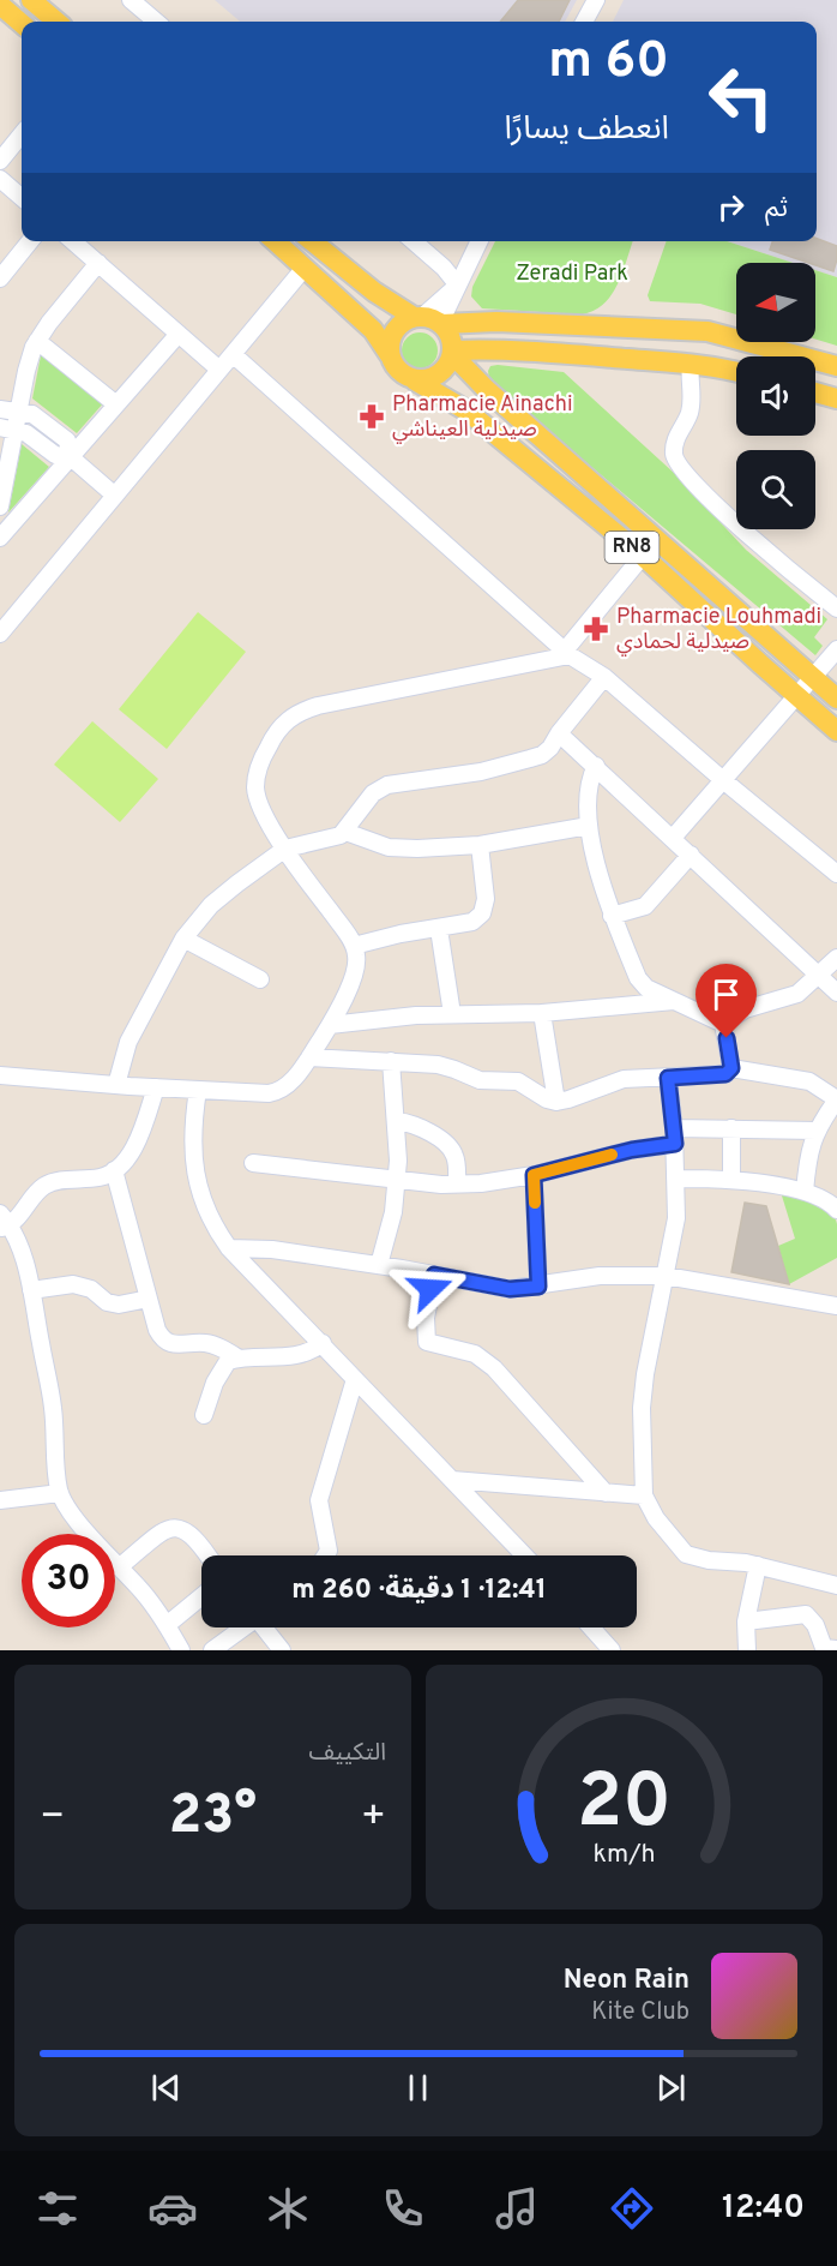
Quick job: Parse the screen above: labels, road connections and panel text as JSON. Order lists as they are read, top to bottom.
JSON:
{
  "streets": {
    "main road": ["RN8"]
  },
  "parks": ["Zeradi Park"],
  "places": {
    "pharmacy": ["Pharmacie Ainachi صيدلية العيناشي", "Pharmacie Louhmadi صيدلية لحمادي"]
  },
  "north": "left",
  "page": {
    "turn": ["60 m", "انعطف يسارًا"],
    "then": "ثم",
    "limit": "30",
    "trip": "12:41 · 1 دقيقة · 260 m",
    "tile": "التكييف",
    "heat": ["−", "23°", "+"],
    "song": ["Neon Rain", "Kite Club"],
    "tabs": "12:40",
    "gauge": ["20", "km/h"]
  }
}
